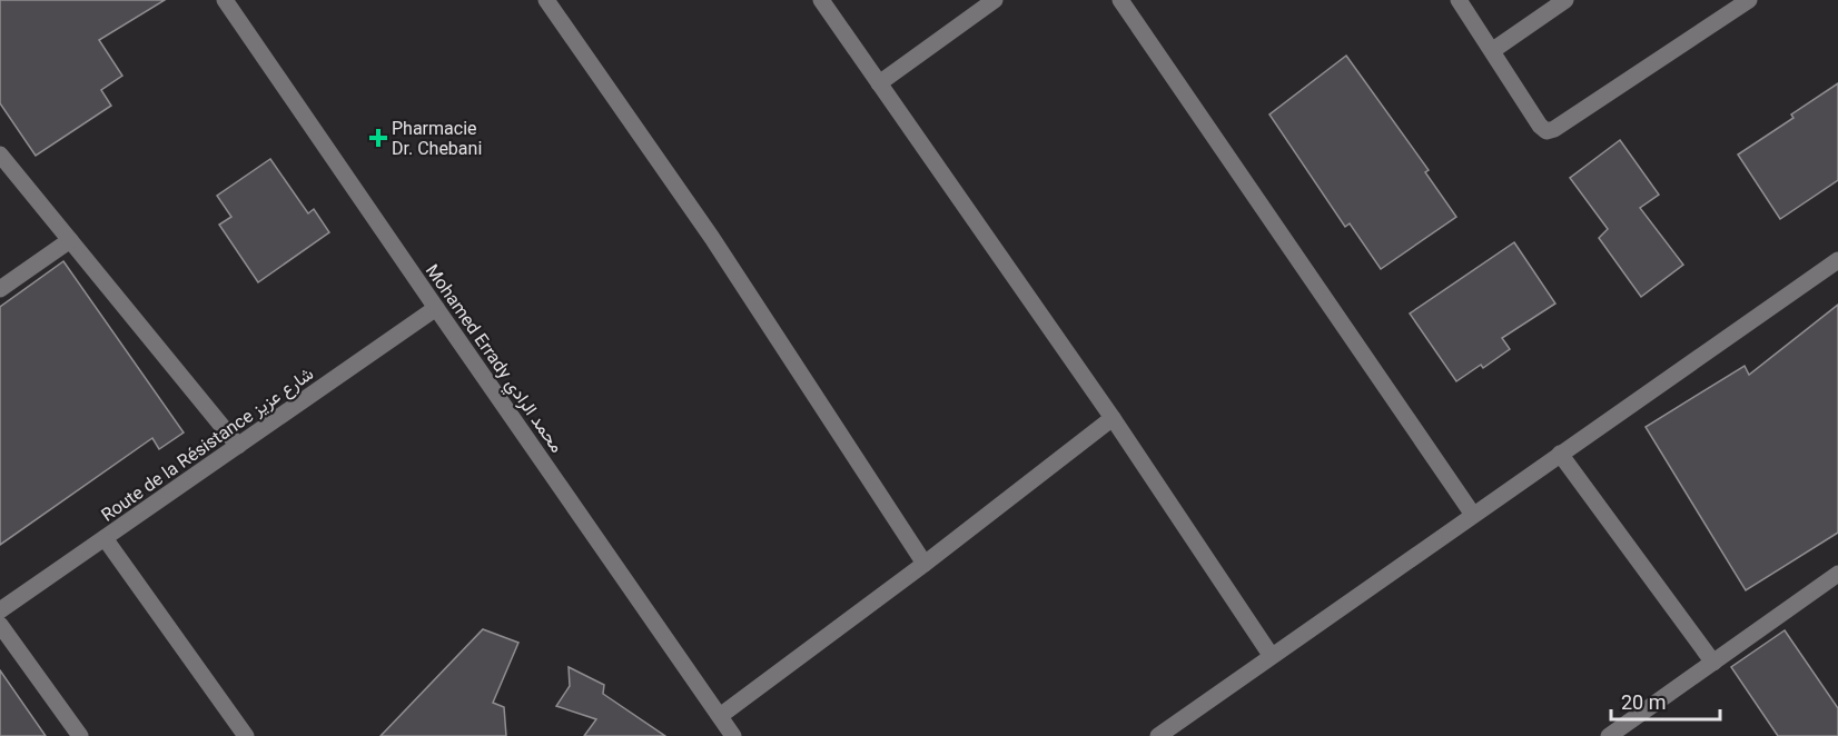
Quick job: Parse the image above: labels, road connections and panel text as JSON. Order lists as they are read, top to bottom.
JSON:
{
  "streets": {
    "street": ["Mohamed Errady محمد الرادي", "Route de la Résistance شارع عزيز"]
  },
  "crossings": [
    ["Mohamed Errady محمد الرادي", "Route de la Résistance شارع عزيز"]
  ],
  "places": {
    "health": ["Pharmacie Dr. Chebani"]
  },
  "scale_bar": "20 m"
}
